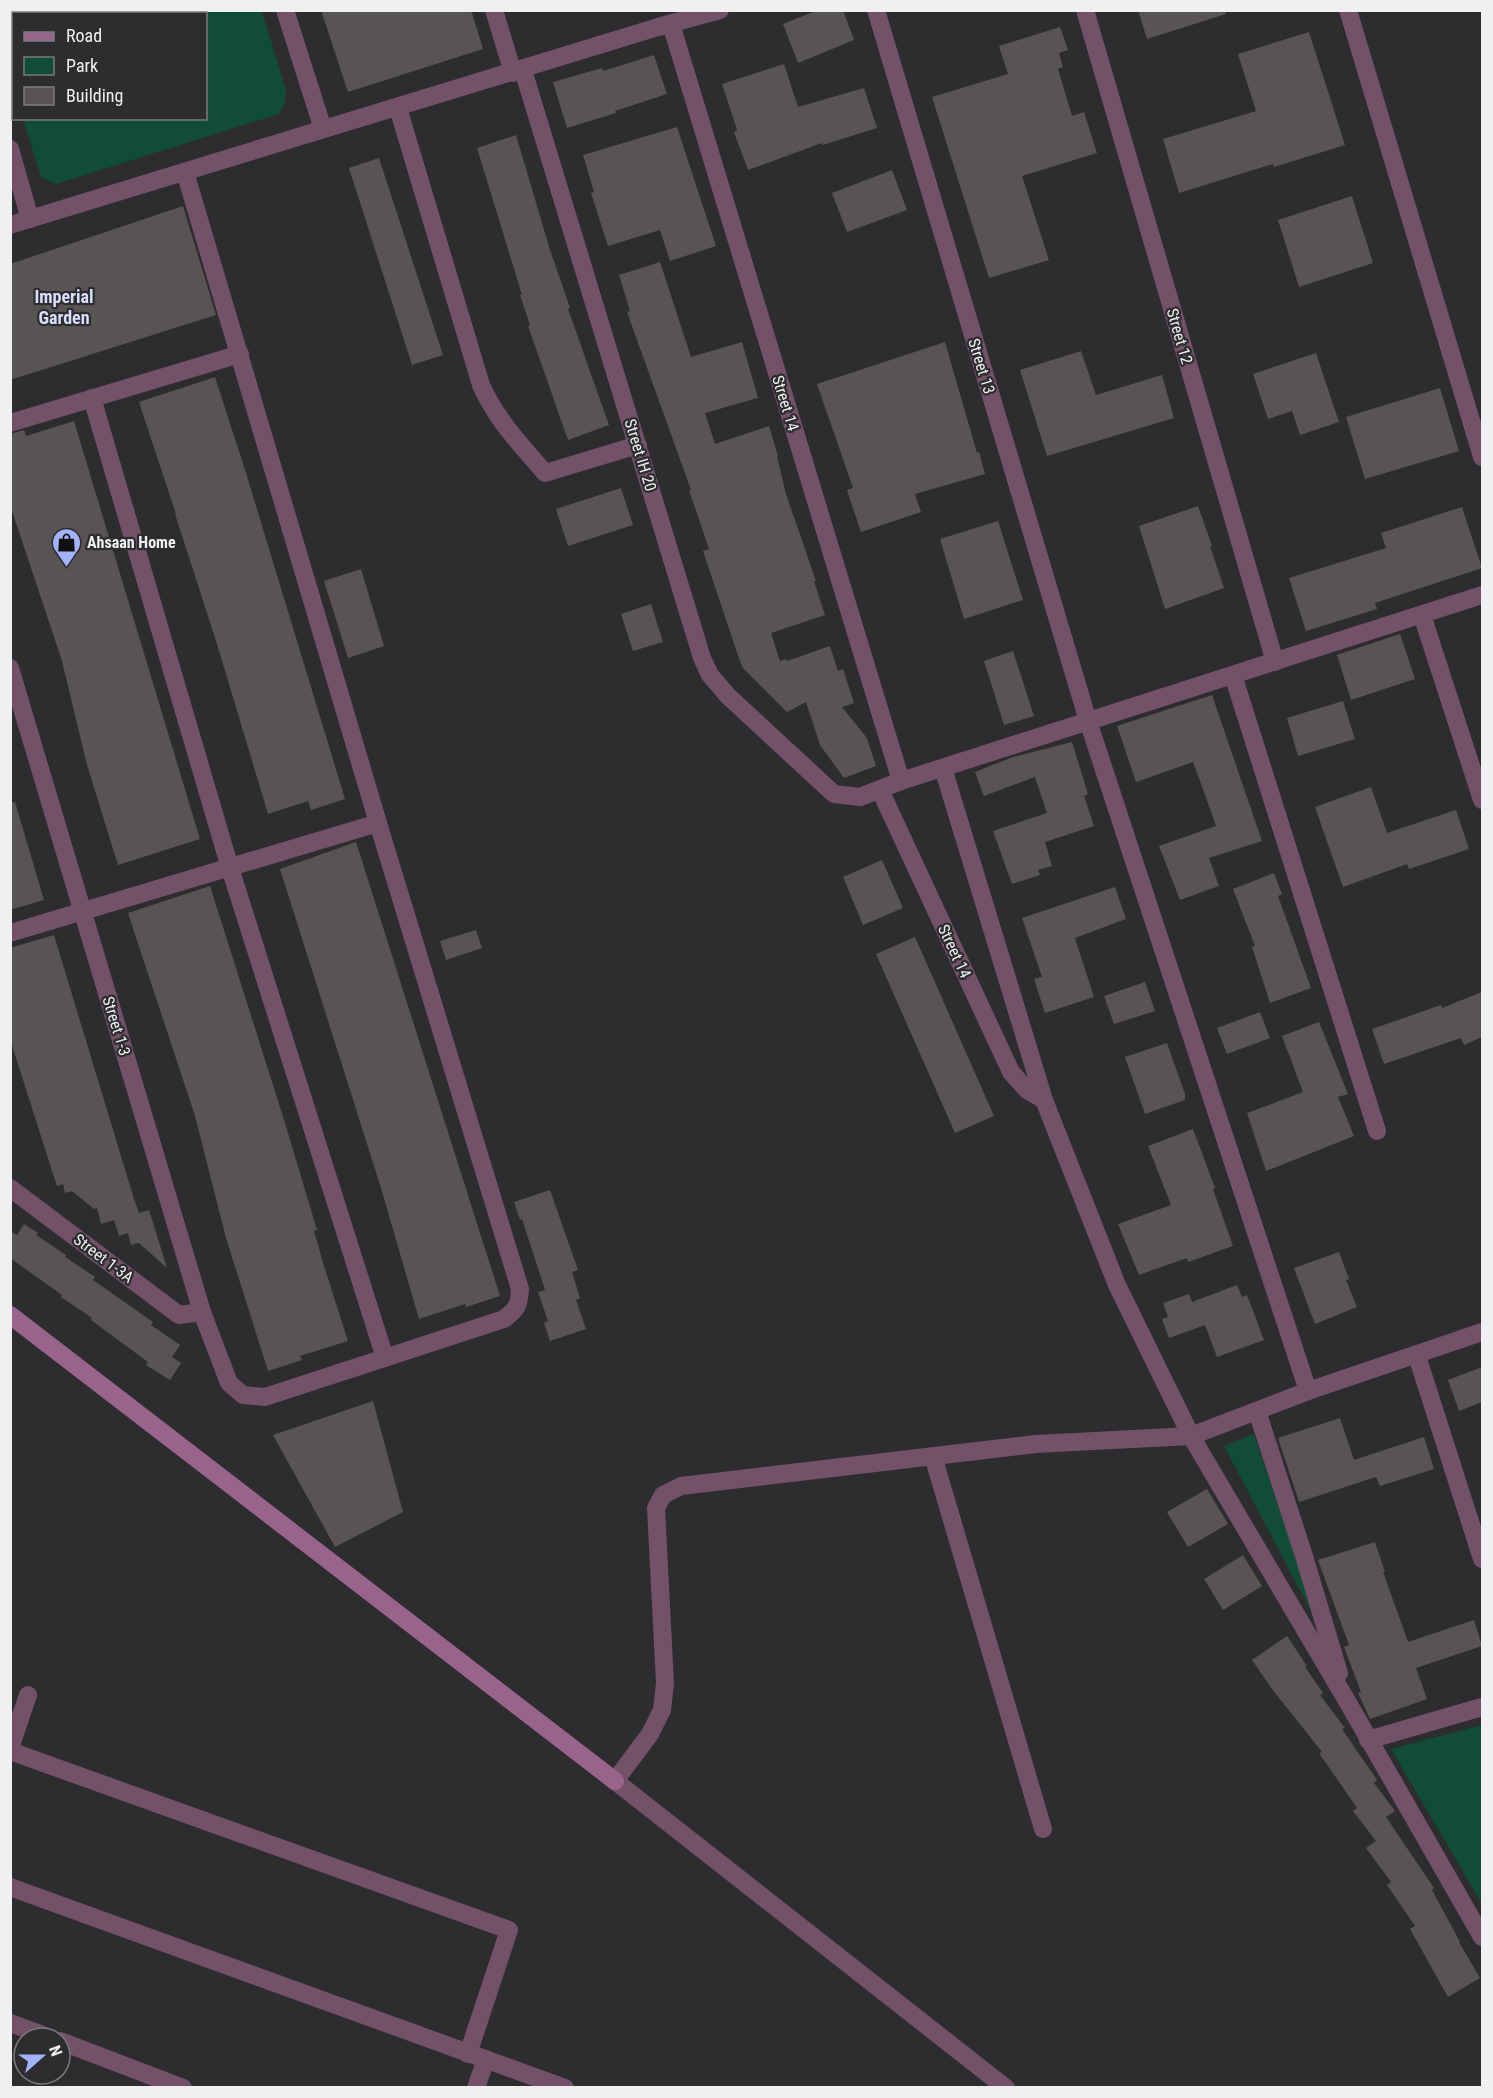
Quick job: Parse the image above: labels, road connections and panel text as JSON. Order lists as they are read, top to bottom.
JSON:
{
  "streets": {
    "street": [
      "Street 12",
      "Street 13",
      "Street 14",
      "Street IH 20",
      "Street 1-3",
      "Street 1-3A"
    ]
  },
  "crossings": [
    ["Street 14", "Street IH 20"],
    ["Street 1-3", "Street 1-3A"]
  ],
  "districts": ["Imperial Garden"],
  "places": {
    "shop": ["Ahsaan Home"]
  },
  "legend": ["Road", "Park", "Building"],
  "north": "right"
}
